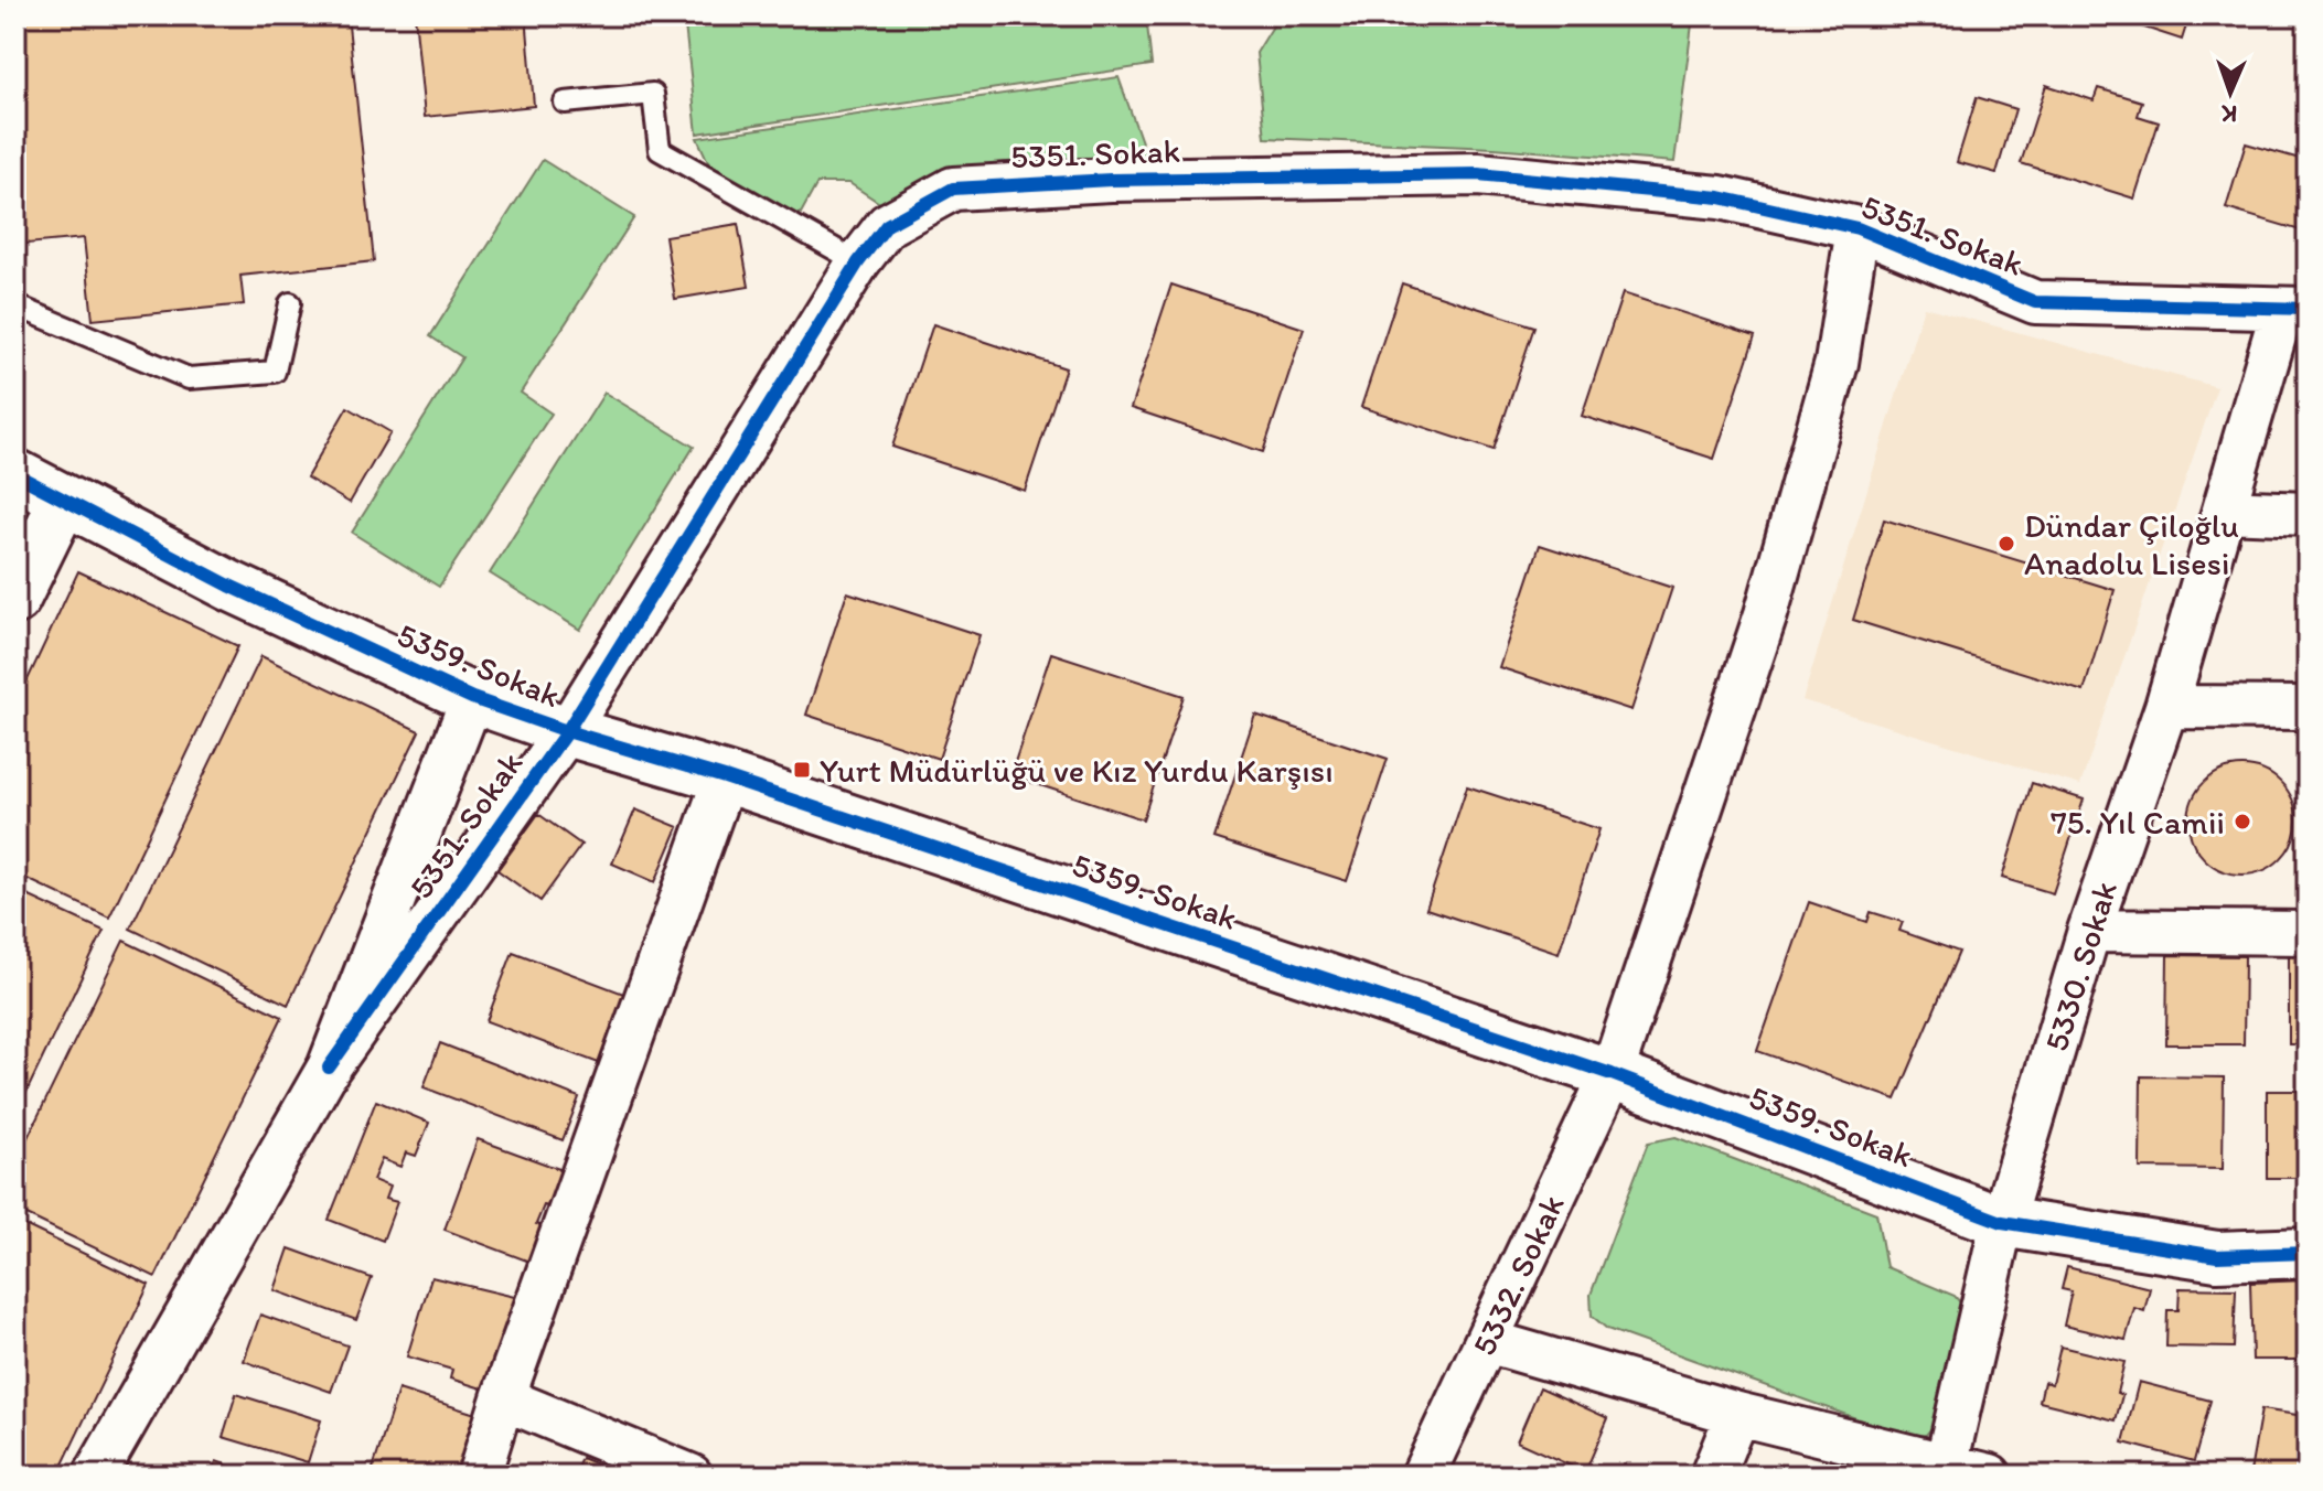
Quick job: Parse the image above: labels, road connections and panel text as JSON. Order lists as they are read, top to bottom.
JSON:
{
  "streets": {
    "street": [
      "5351. Sokak",
      "5359. Sokak",
      "5330. Sokak",
      "5332. Sokak"
    ]
  },
  "crossings": [
    ["5351. Sokak", "5359. Sokak"],
    ["5351. Sokak", "5330. Sokak"],
    ["5351. Sokak", "5332. Sokak"],
    ["5359. Sokak", "5330. Sokak"],
    ["5359. Sokak", "5332. Sokak"]
  ],
  "places": {
    "other": ["Dündar Çiloğlu Anadolu Lisesi", "75. Yıl Camii"],
    "transit": ["Yurt Müdürlüğü ve Kız Yurdu Karşısı"]
  },
  "north": "bottom"
}
